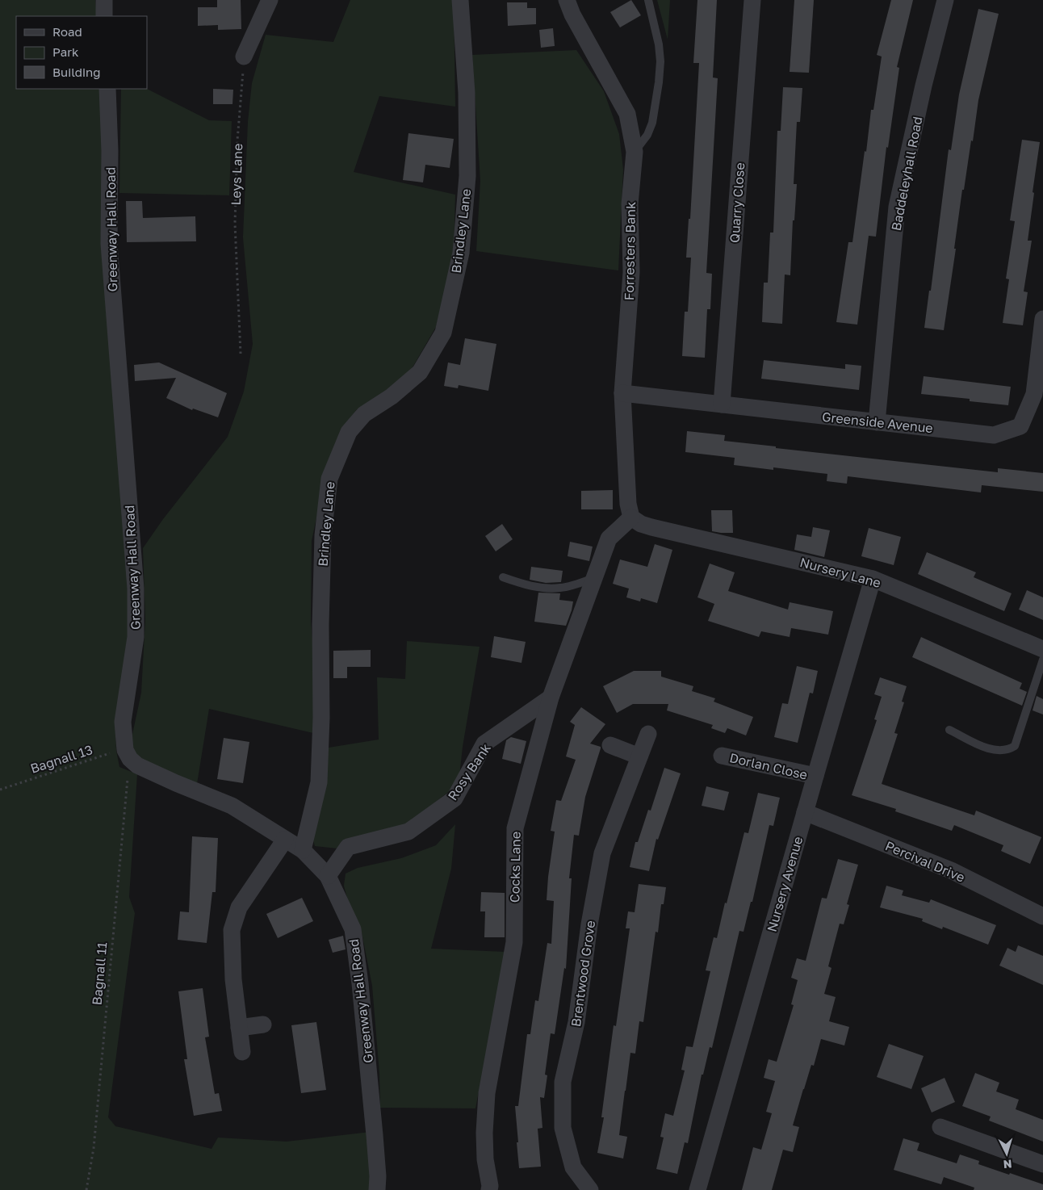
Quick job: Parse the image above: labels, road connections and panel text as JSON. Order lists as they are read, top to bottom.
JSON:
{
  "streets": {
    "street": [
      "Baddeleyhall Road",
      "Quarry Close",
      "Greenway Hall Road",
      "Brindley Lane",
      "Forresters Bank",
      "Greenside Avenue",
      "Nursery Lane",
      "Dorlan Close",
      "Rosy Bank",
      "Percival Drive",
      "Cocks Lane",
      "Nursery Avenue",
      "Brentwood Grove"
    ],
    "path": ["Leys Lane", "Bagnall 13", "Bagnall 11"]
  },
  "crossings": [
    ["Baddeleyhall Road", "Greenside Avenue"],
    ["Quarry Close", "Greenside Avenue"],
    ["Greenway Hall Road", "Brindley Lane"],
    ["Greenway Hall Road", "Bagnall 13"],
    ["Greenway Hall Road", "Rosy Bank"],
    ["Greenway Hall Road", "Bagnall 11"],
    ["Forresters Bank", "Greenside Avenue"],
    ["Forresters Bank", "Nursery Lane"],
    ["Forresters Bank", "Cocks Lane"],
    ["Nursery Lane", "Cocks Lane"],
    ["Nursery Lane", "Nursery Avenue"],
    ["Bagnall 13", "Bagnall 11"],
    ["Dorlan Close", "Nursery Avenue"],
    ["Rosy Bank", "Cocks Lane"],
    ["Percival Drive", "Nursery Avenue"]
  ],
  "legend": ["Road", "Park", "Building"],
  "north": "bottom"
}
